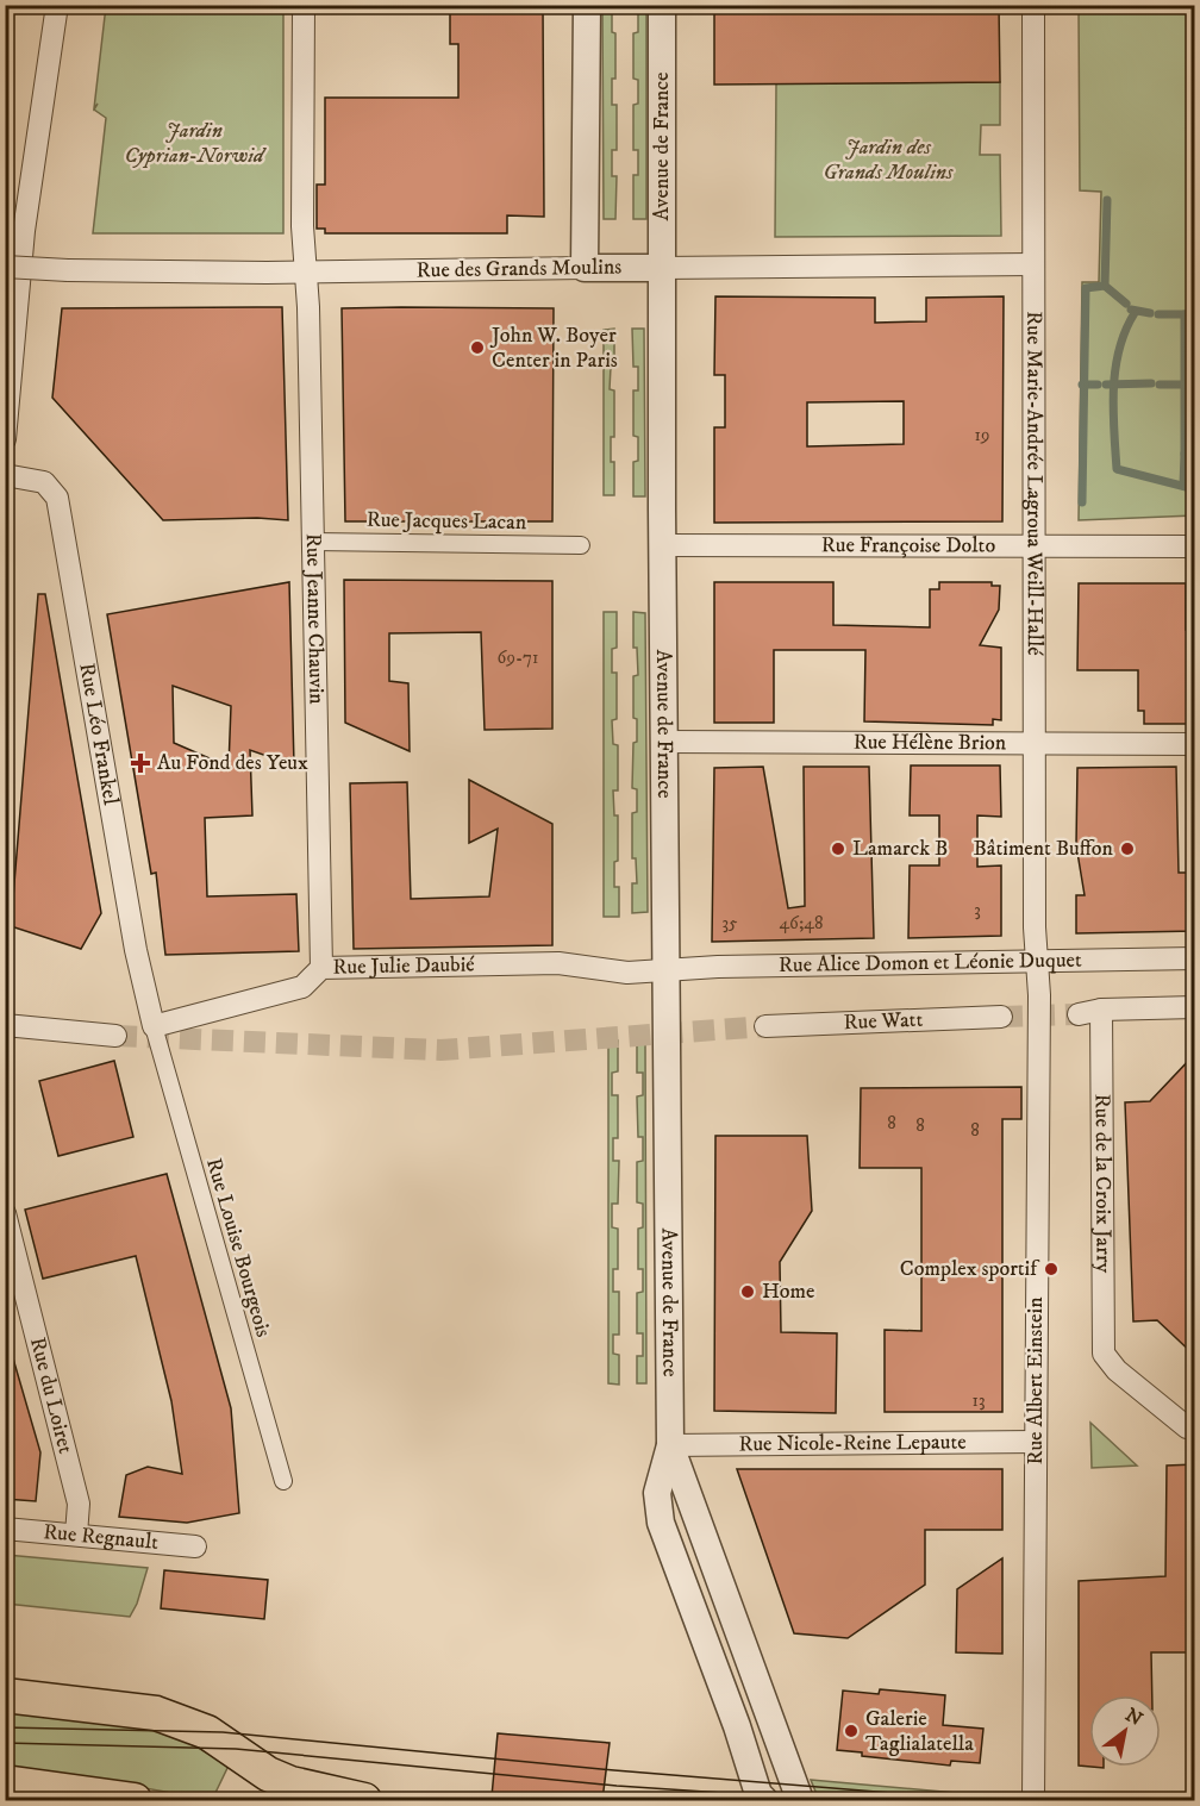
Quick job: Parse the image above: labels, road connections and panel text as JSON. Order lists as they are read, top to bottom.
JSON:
{
  "streets": {
    "street": [
      "Avenue de France",
      "Rue des Grands Moulins",
      "Rue Marie-Andrée Lagroua Weill-Hallé",
      "Rue Jacques Lacan",
      "Rue Françoise Dolto",
      "Rue Jeanne Chauvin",
      "Rue Léo Frankel",
      "Rue Hélène Brion",
      "Rue Alice Domon et Léonie Duquet",
      "Rue Julie Daubié",
      "Rue Watt",
      "Rue de la Croix Jarry",
      "Rue Louise Bourgeois",
      "Rue Albert Einstein",
      "Rue du Loiret",
      "Rue Nicole-Reine Lepaute",
      "Rue Regnault"
    ]
  },
  "crossings": [
    ["Avenue de France", "Rue des Grands Moulins"],
    ["Avenue de France", "Rue Françoise Dolto"],
    ["Avenue de France", "Rue Hélène Brion"],
    ["Avenue de France", "Rue Alice Domon et Léonie Duquet"],
    ["Avenue de France", "Rue Julie Daubié"],
    ["Avenue de France", "Rue Nicole-Reine Lepaute"],
    ["Rue des Grands Moulins", "Rue Marie-Andrée Lagroua Weill-Hallé"],
    ["Rue des Grands Moulins", "Rue Jeanne Chauvin"],
    ["Rue Marie-Andrée Lagroua Weill-Hallé", "Rue Françoise Dolto"],
    ["Rue Marie-Andrée Lagroua Weill-Hallé", "Rue Hélène Brion"],
    ["Rue Marie-Andrée Lagroua Weill-Hallé", "Rue Alice Domon et Léonie Duquet"],
    ["Rue Marie-Andrée Lagroua Weill-Hallé", "Rue Albert Einstein"],
    ["Rue Jacques Lacan", "Rue Jeanne Chauvin"],
    ["Rue Jeanne Chauvin", "Rue Julie Daubié"],
    ["Rue Léo Frankel", "Rue Julie Daubié"],
    ["Rue Léo Frankel", "Rue Louise Bourgeois"],
    ["Rue Alice Domon et Léonie Duquet", "Rue Julie Daubié"],
    ["Rue Alice Domon et Léonie Duquet", "Rue Albert Einstein"],
    ["Rue Julie Daubié", "Rue Louise Bourgeois"],
    ["Rue Albert Einstein", "Rue Nicole-Reine Lepaute"],
    ["Rue du Loiret", "Rue Regnault"]
  ],
  "parks": ["Jardin Cyprian-Norwid", "Jardin des Grands Moulins"],
  "places": {
    "other": [
      "John W. Boyer Center in Paris",
      "Lamarck B",
      "Bâtiment Buffon",
      "Complex sportif",
      "Home",
      "Galerie Taglialatella"
    ],
    "health": ["Au Fond des Yeux"]
  },
  "house_numbers": [
    "19",
    "69-71",
    "3",
    "35",
    "46;48",
    "8",
    "8",
    "8",
    "13"
  ],
  "north": "top right"
}
